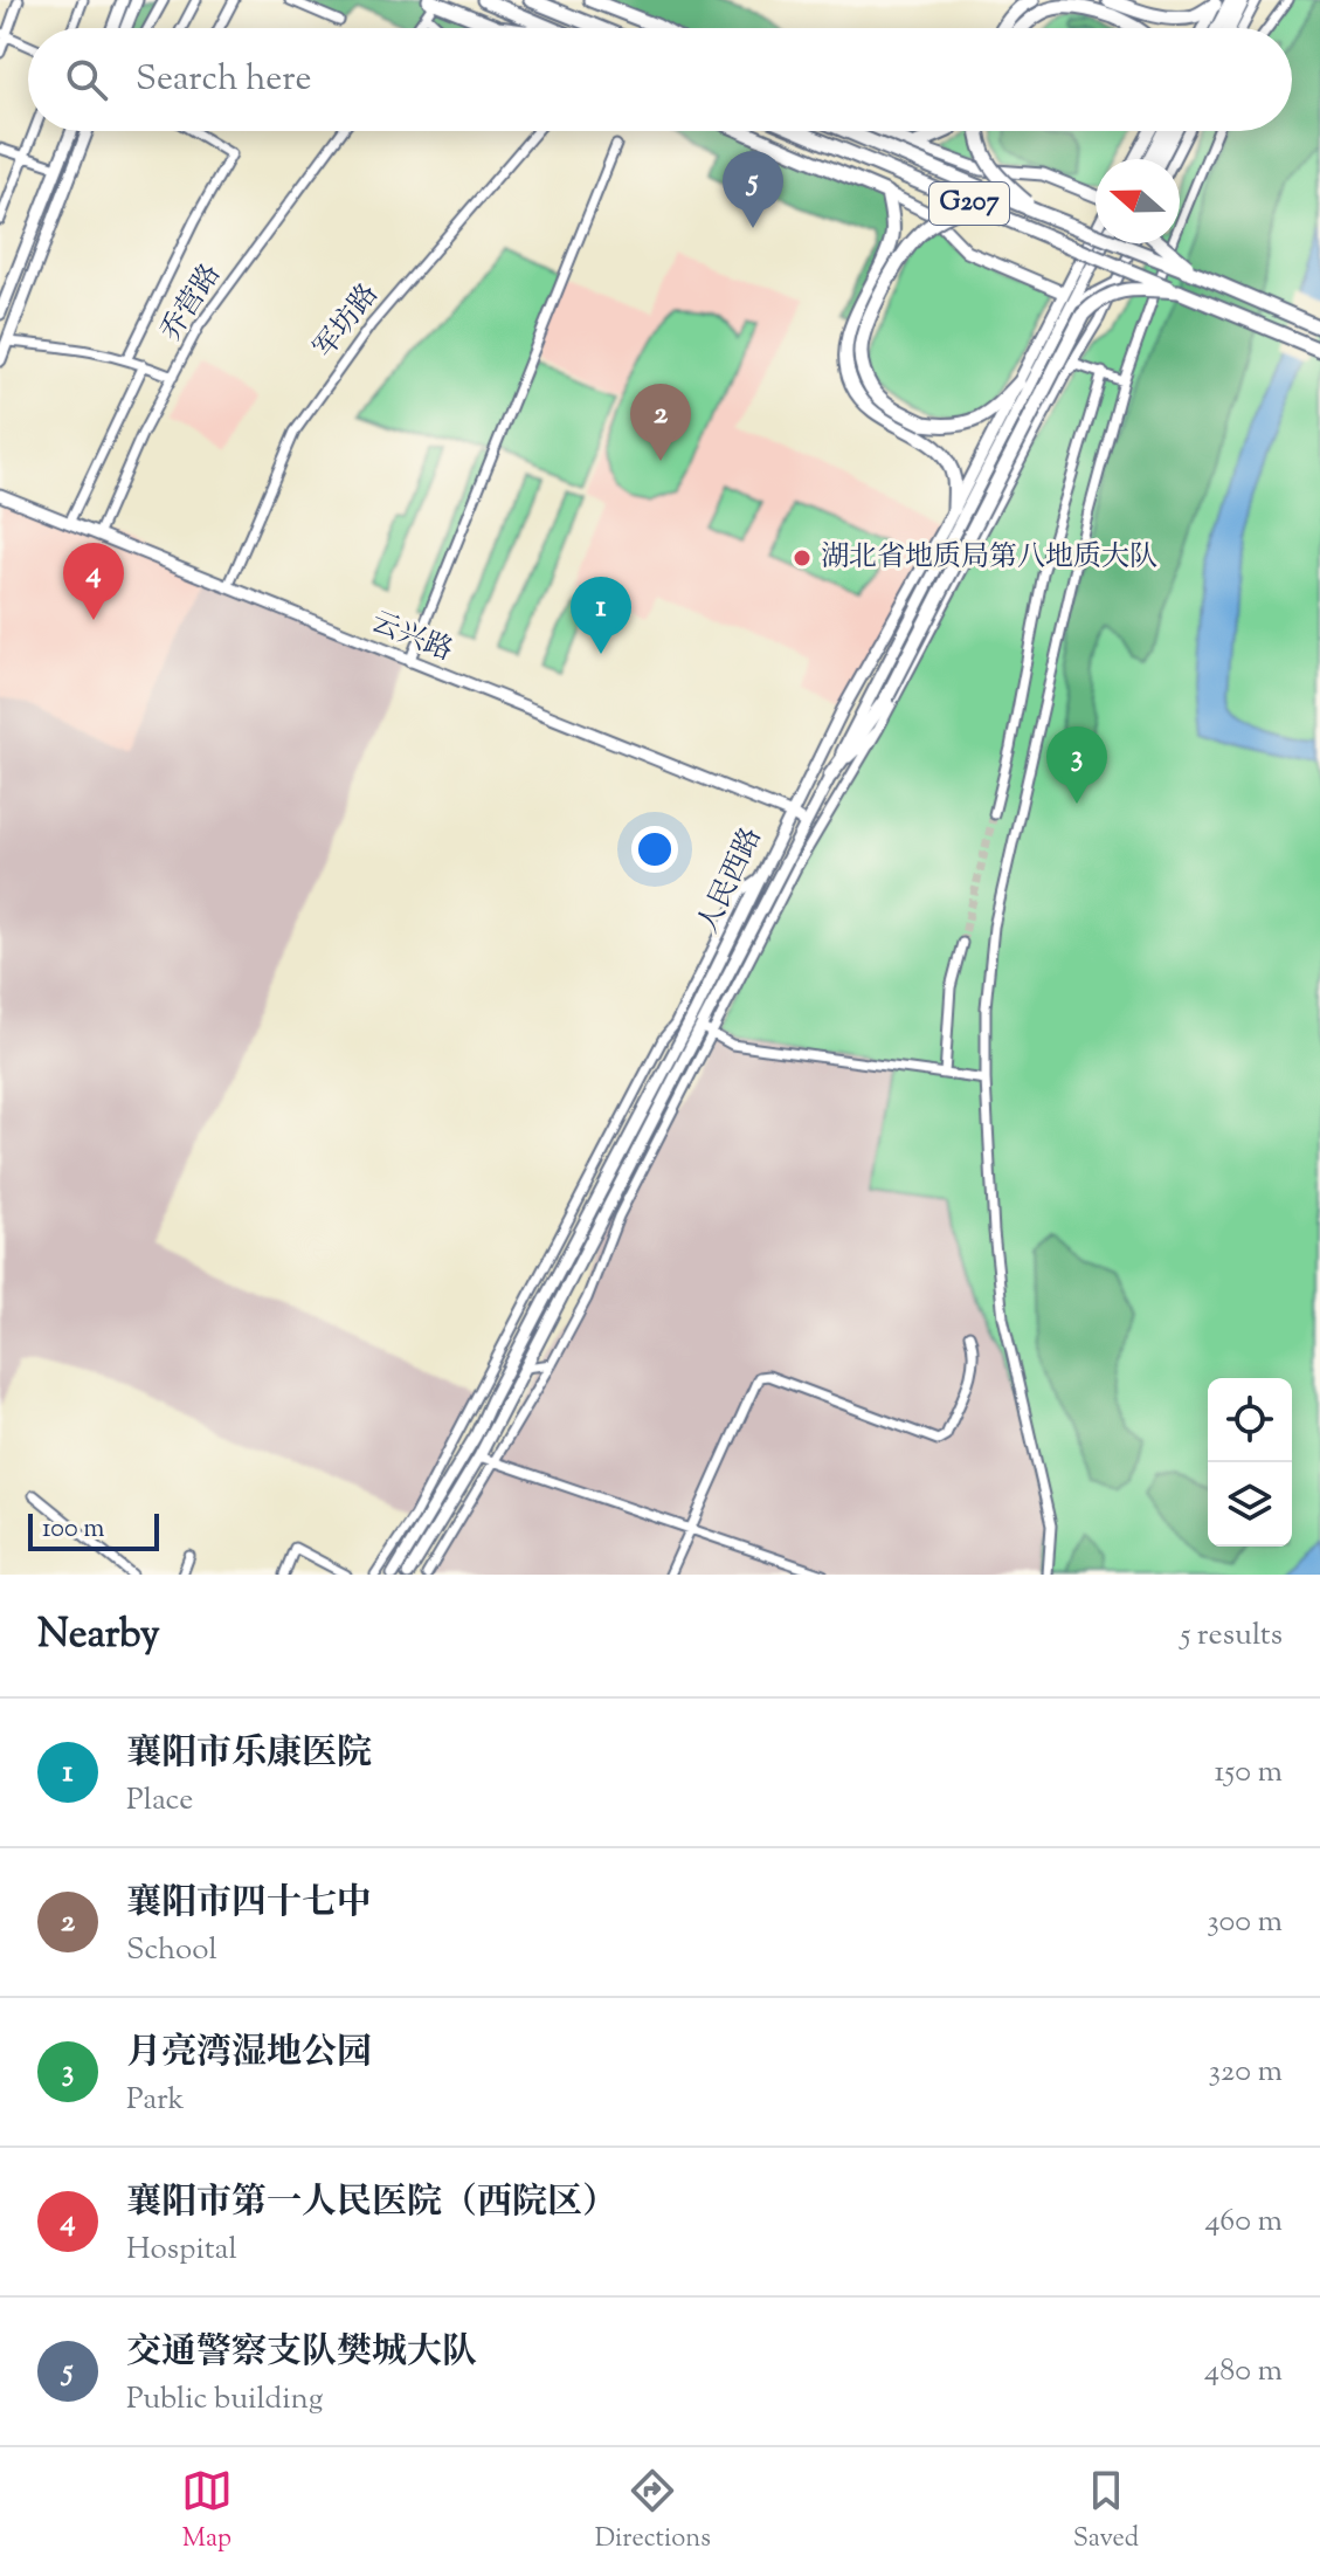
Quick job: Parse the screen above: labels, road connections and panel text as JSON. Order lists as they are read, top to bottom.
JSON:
{
  "streets": {
    "highway": ["G207"],
    "main road": ["云兴路", "人民西路"],
    "street": ["乔营路", "军坊路"]
  },
  "crossings": [
    ["乔营路", "云兴路"],
    ["军坊路", "云兴路"],
    ["云兴路", "人民西路"]
  ],
  "places": ["湖北省地质局第八地质大队"],
  "scale_bar": "100 m",
  "north": "left",
  "page": {
    "search": "Search here",
    "pins": [
      "5",
      "2",
      "4",
      "1",
      "3"
    ],
    "scale": "100 m",
    "heading": ["Nearby", "5 results"],
    "list": [
      {
        "mark": "1",
        "name": "襄阳市乐康医院",
        "note": "Place",
        "value": "150 m"
      },
      {
        "mark": "2",
        "name": "襄阳市四十七中",
        "note": "School",
        "value": "300 m"
      },
      {
        "mark": "3",
        "name": "月亮湾湿地公园",
        "note": "Park",
        "value": "320 m"
      },
      {
        "mark": "4",
        "name": "襄阳市第一人民医院（西院区）",
        "note": "Hospital",
        "value": "460 m"
      },
      {
        "mark": "5",
        "name": "交通警察支队樊城大队",
        "note": "Public building",
        "value": "480 m"
      }
    ],
    "nav": ["Map", "Directions", "Saved"]
  }
}
